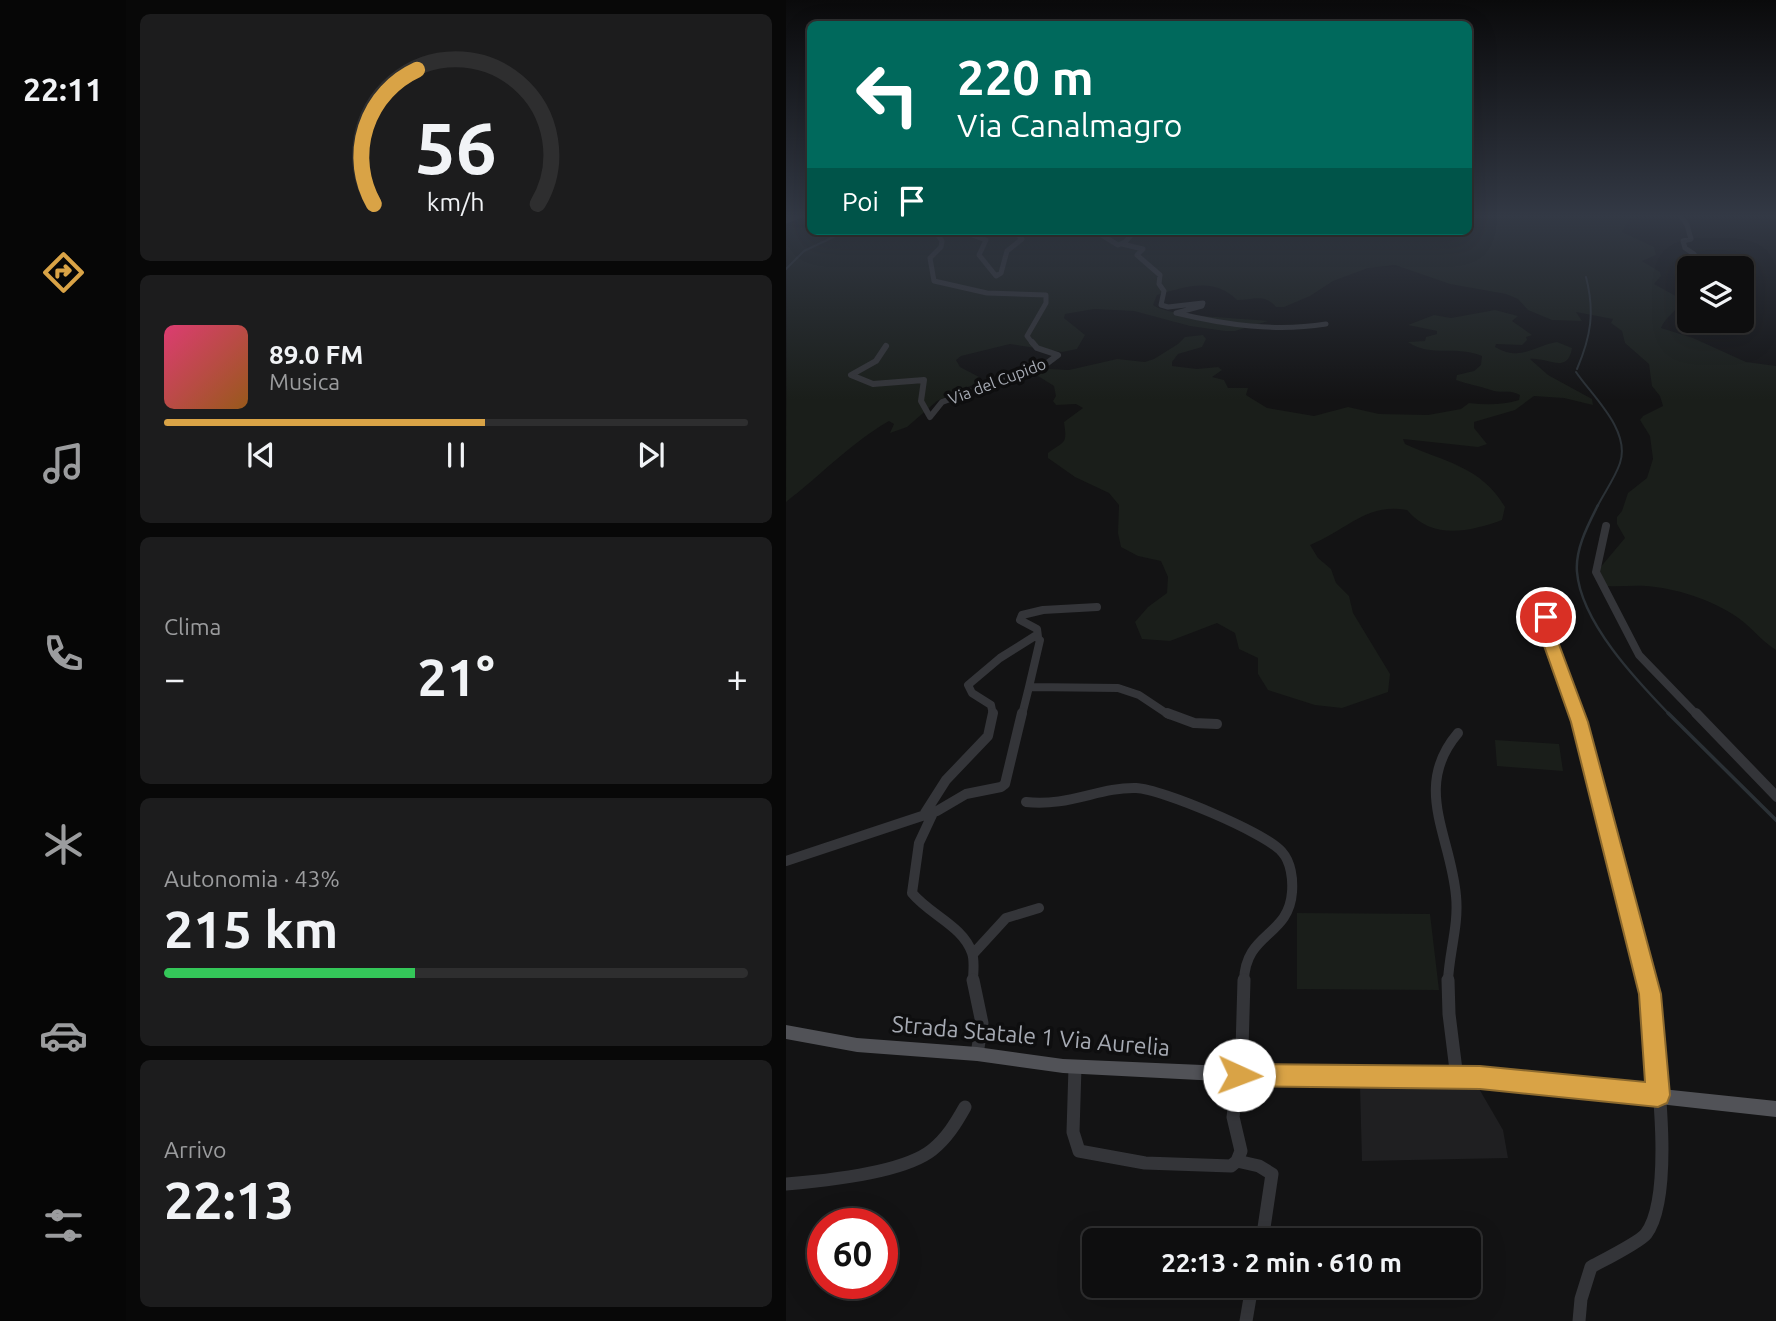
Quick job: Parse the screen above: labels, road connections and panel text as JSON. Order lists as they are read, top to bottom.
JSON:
{
  "streets": {
    "main road": ["Strada Statale 1 Via Aurelia"],
    "street": ["Via del Cupido"]
  },
  "page": {
    "tabs": "22:11",
    "turn": ["220 m", "Via Canalmagro"],
    "then": "Poi",
    "song": ["89.0 FM", "Musica"],
    "tile": [
      "Clima",
      ["Autonomia · 43%", "215 km"],
      ["Arrivo", "22:13"]
    ],
    "heat": ["−", "21°", "+"],
    "limit": "60",
    "trip": "22:13 · 2 min · 610 m",
    "gauge": ["56", "km/h"]
  }
}
